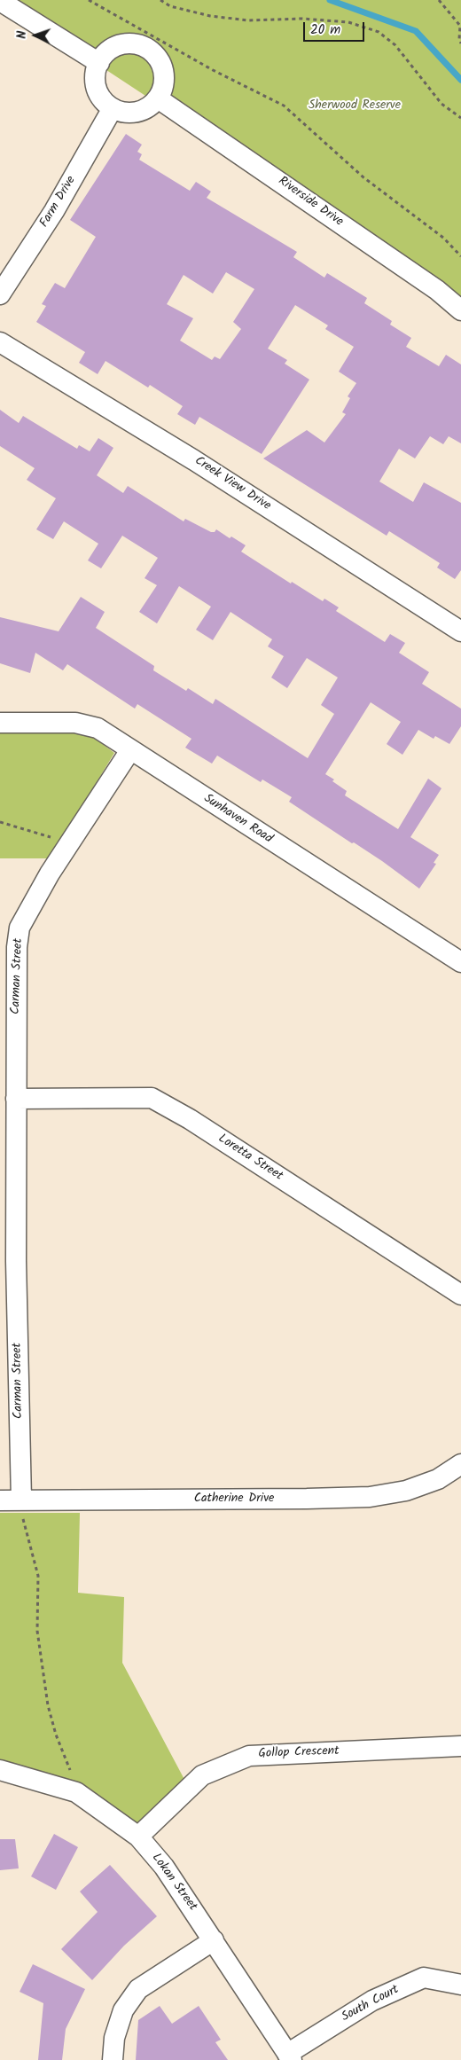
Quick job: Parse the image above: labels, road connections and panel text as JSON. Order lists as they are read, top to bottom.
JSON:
{
  "streets": {
    "street": [
      "Farm Drive",
      "Riverside Drive",
      "Creek View Drive",
      "Sunhaven Road",
      "Carman Street",
      "Loretta Street",
      "Catherine Drive",
      "Gollop Crescent",
      "Lokan Street",
      "South Court"
    ]
  },
  "crossings": [
    ["Farm Drive", "Riverside Drive"],
    ["Sunhaven Road", "Carman Street"],
    ["Carman Street", "Loretta Street"],
    ["Carman Street", "Catherine Drive"],
    ["Gollop Crescent", "Lokan Street"],
    ["Lokan Street", "South Court"]
  ],
  "parks": ["Sherwood Reserve"],
  "scale_bar": "20 m",
  "north": "left"
}
